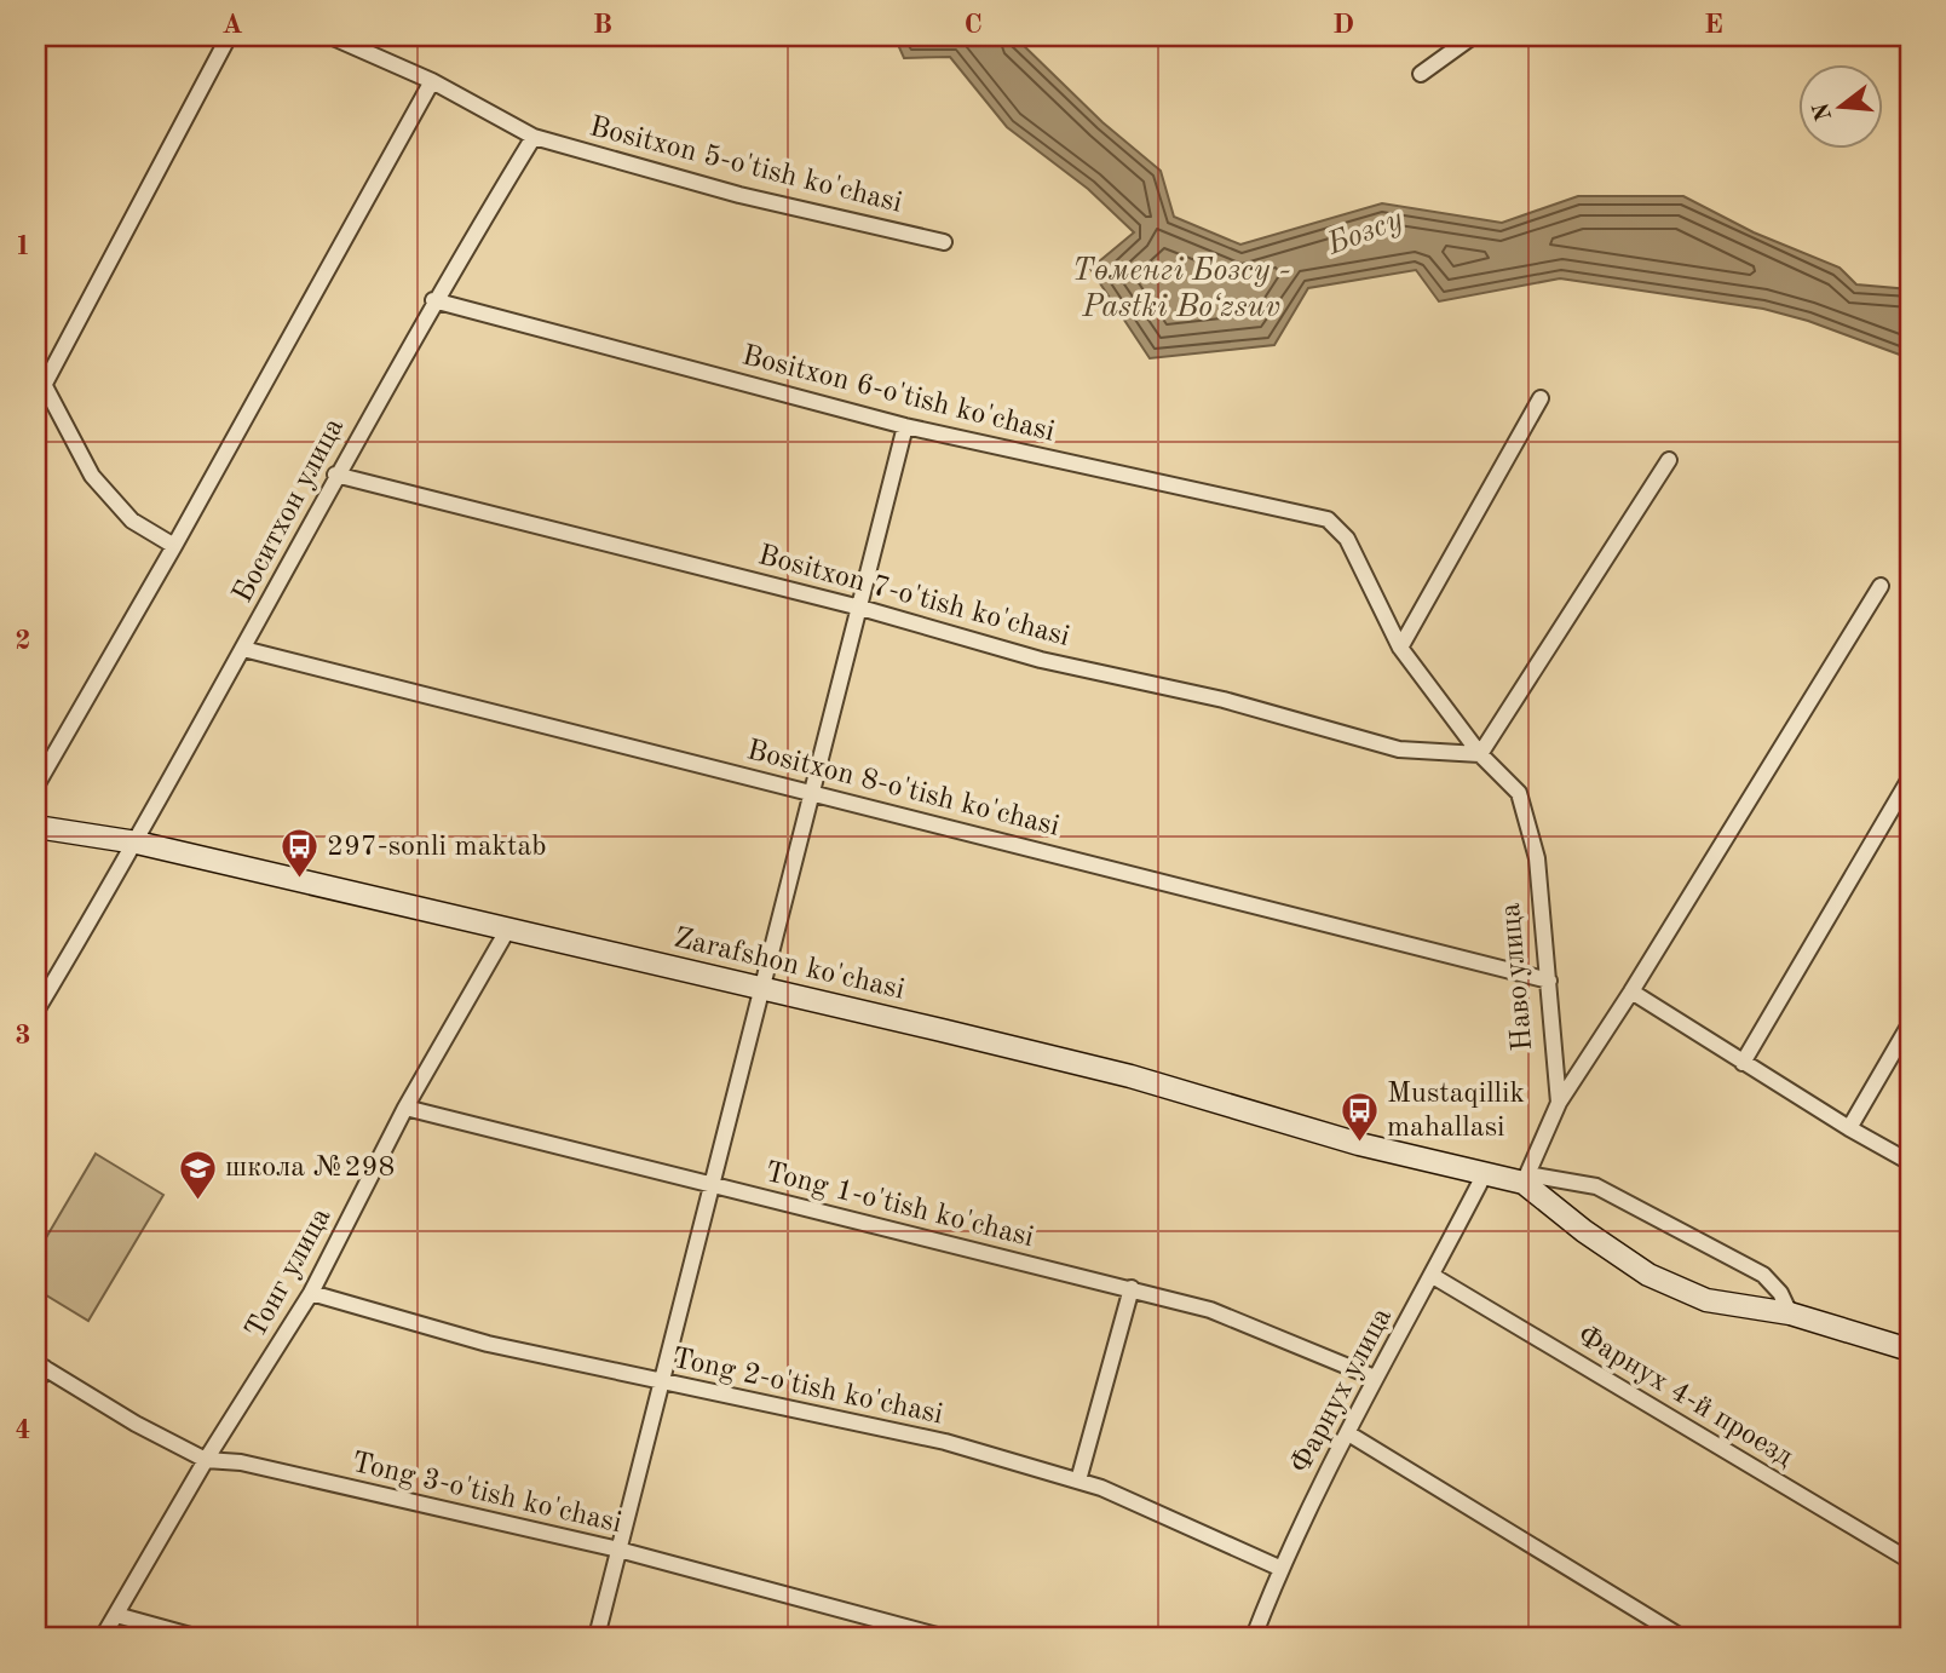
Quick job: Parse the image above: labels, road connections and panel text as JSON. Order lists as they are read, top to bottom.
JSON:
{
  "streets": {
    "street": [
      "Bositxon 5-o'tish ko'chasi",
      "Bositxon 6-o'tish ko'chasi",
      "Боситхон улица",
      "Bositxon 7-o'tish ko'chasi",
      "Bositxon 8-o'tish ko'chasi",
      "Zarafshon ko'chasi",
      "Наво улица",
      "Tong 1-o'tish ko'chasi",
      "Тонг улица",
      "Tong 2-o'tish ko'chasi",
      "Фарнух улица",
      "Фарнух 4-й проезд",
      "Tong 3-o'tish ko'chasi"
    ]
  },
  "crossings": [
    ["Bositxon 5-o'tish ko'chasi", "Боситхон улица"],
    ["Bositxon 6-o'tish ko'chasi", "Боситхон улица"],
    ["Bositxon 6-o'tish ko'chasi", "Наво улица"],
    ["Боситхон улица", "Bositxon 7-o'tish ko'chasi"],
    ["Боситхон улица", "Bositxon 8-o'tish ko'chasi"],
    ["Боситхон улица", "Zarafshon ko'chasi"],
    ["Bositxon 7-o'tish ko'chasi", "Наво улица"],
    ["Bositxon 8-o'tish ko'chasi", "Наво улица"],
    ["Zarafshon ko'chasi", "Наво улица"],
    ["Zarafshon ko'chasi", "Тонг улица"],
    ["Zarafshon ko'chasi", "Фарнух улица"],
    ["Tong 1-o'tish ko'chasi", "Тонг улица"],
    ["Tong 1-o'tish ko'chasi", "Фарнух улица"],
    ["Тонг улица", "Tong 2-o'tish ko'chasi"],
    ["Тонг улица", "Tong 3-o'tish ko'chasi"],
    ["Tong 2-o'tish ko'chasi", "Фарнух улица"],
    ["Фарнух улица", "Фарнух 4-й проезд"]
  ],
  "water": ["Бозсу", "Төменгі Бозсу - Pastki Boʻzsuv"],
  "places": {
    "bus stop": ["297-sonli maktab", "Mustaqillik mahallasi"],
    "school or university": ["школа №298"]
  },
  "north": "left",
  "grid": {
    "columns": [
      "A",
      "B",
      "C",
      "D",
      "E"
    ],
    "rows": [
      "1",
      "2",
      "3",
      "4"
    ]
  }
}
